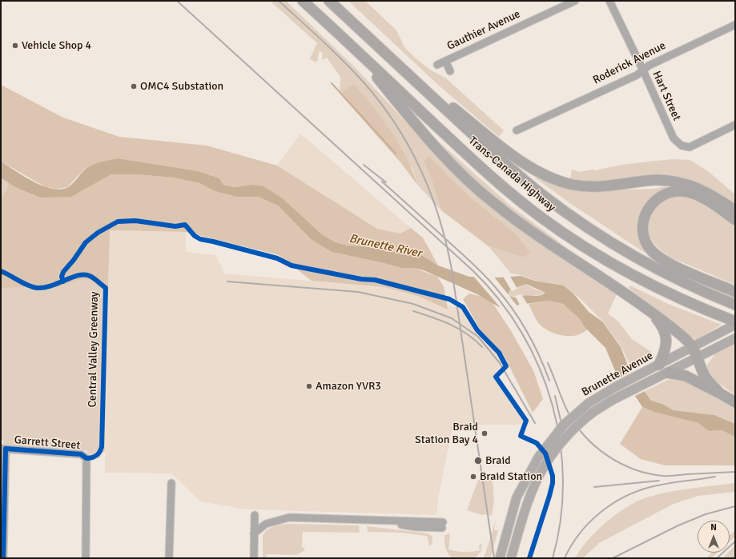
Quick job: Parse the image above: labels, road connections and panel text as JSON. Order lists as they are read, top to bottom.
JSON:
{
  "streets": {
    "highway": ["Trans-Canada Highway"],
    "main road": ["Brunette Avenue"],
    "street": [
      "Gauthier Avenue",
      "Roderick Avenue",
      "Hart Street",
      "Garrett Street"
    ],
    "cycle path": ["Central Valley Greenway"]
  },
  "crossings": [
    ["Roderick Avenue", "Hart Street"]
  ],
  "water": ["Brunette River"],
  "places": [
    "Vehicle Shop 4",
    "OMC4 Substation",
    "Amazon YVR3",
    "Braid Station Bay 4",
    "Braid",
    "Braid Station"
  ],
  "north": "top"
}
